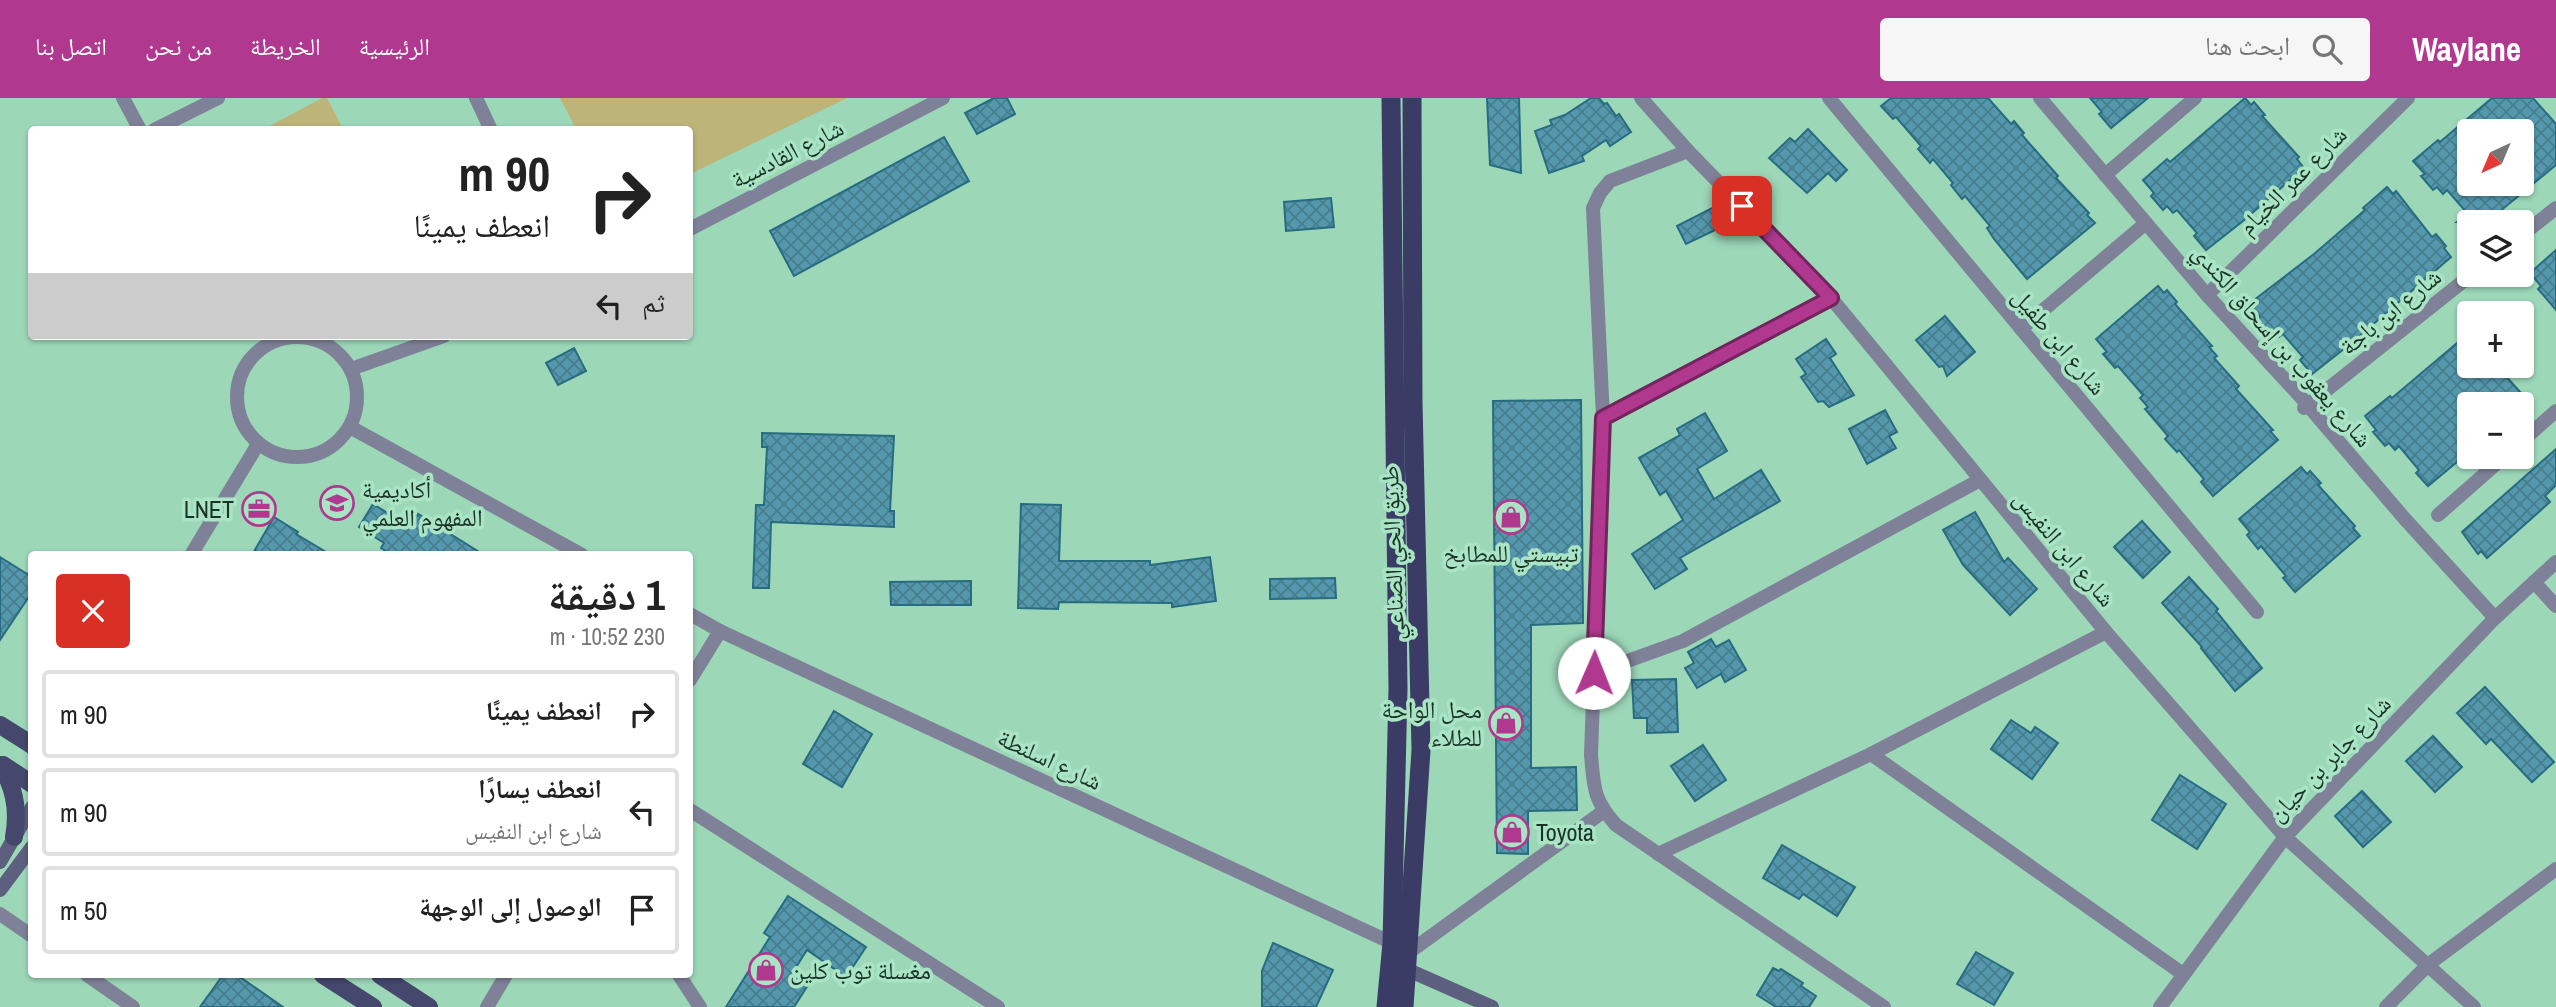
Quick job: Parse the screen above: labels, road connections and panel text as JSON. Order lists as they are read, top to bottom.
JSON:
{
  "streets": {
    "highway": ["طريق الحي الصناعي"],
    "street": [
      "شارع القادسية",
      "شارع عمر الخيام",
      "شارع ابن باجة",
      "شارع ابن طفيل",
      "شارع يعقوب بن إسحاق الكندي",
      "شارع ابن النفيس",
      "شارع جابر بن حيان",
      "شارع اسلنطة"
    ]
  },
  "crossings": [
    ["شارع عمر الخيام", "شارع يعقوب بن إسحاق الكندي"],
    ["شارع ابن باجة", "شارع يعقوب بن إسحاق الكندي"],
    ["شارع يعقوب بن إسحاق الكندي", "شارع جابر بن حيان"],
    ["شارع ابن النفيس", "شارع جابر بن حيان"],
    ["طريق الحي الصناعي", "شارع اسلنطة"]
  ],
  "places": {
    "school or university": ["أكاديمية المفهوم العلمي"],
    "office": ["LNET"],
    "shop": [
      "تبيستي للمطابخ",
      "محل الواحة للطلاء",
      "Toyota",
      "مغسلة توب كلين"
    ]
  },
  "north": "bottom left",
  "page": {
    "header": "Waylane",
    "search": "ابحث هنا",
    "nav": [
      "الرئيسية",
      "الخريطة",
      "من نحن",
      "اتصل بنا"
    ],
    "map_buttons": ["+", "−"],
    "turn": ["90 m", "انعطف يمينًا"],
    "then": "ثم",
    "heading": ["1 دقيقة", "230 m · 10:52"],
    "list": [
      {
        "name": "انعطف يمينًا",
        "value": "90 m"
      },
      {
        "name": "انعطف يسارًا",
        "note": "شارع ابن النفيس",
        "value": "90 m"
      },
      {
        "name": "الوصول إلى الوجهة",
        "value": "50 m"
      }
    ]
  }
}
